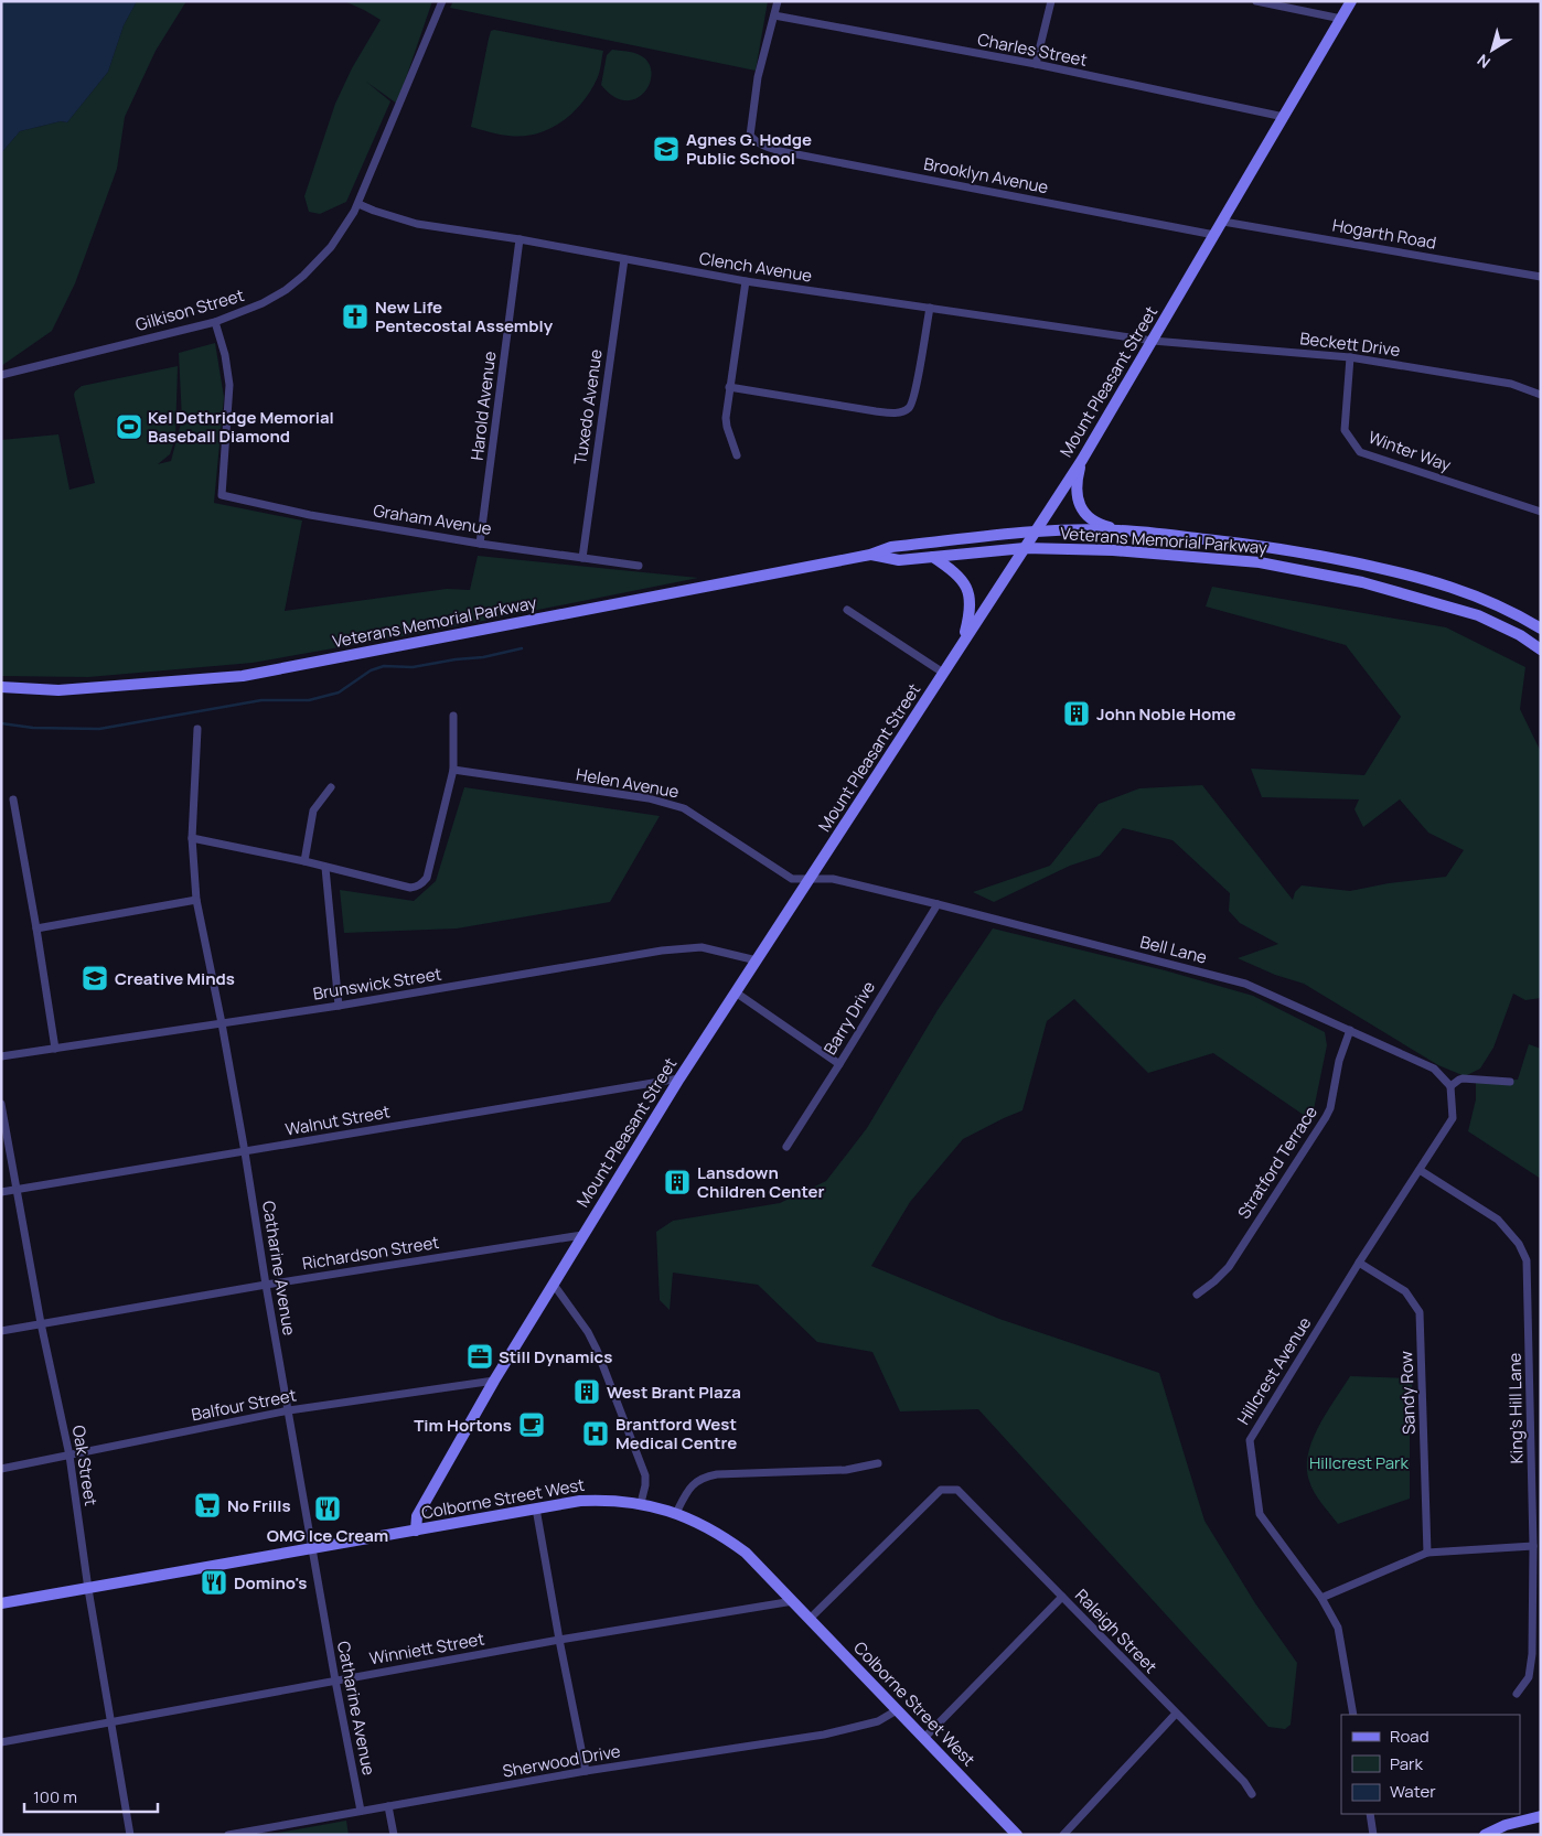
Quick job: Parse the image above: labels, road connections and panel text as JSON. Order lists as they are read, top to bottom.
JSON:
{
  "streets": {
    "main road": ["Mount Pleasant Street", "Veterans Memorial Parkway", "Colborne Street West"],
    "street": [
      "Charles Street",
      "Brooklyn Avenue",
      "Hogarth Road",
      "Clench Avenue",
      "Gilkison Street",
      "Beckett Drive",
      "Harold Avenue",
      "Tuxedo Avenue",
      "Winter Way",
      "Graham Avenue",
      "Helen Avenue",
      "Bell Lane",
      "Brunswick Street",
      "Barry Drive",
      "Walnut Street",
      "Stratford Terrace",
      "Richardson Street",
      "Catharine Avenue",
      "Hillcrest Avenue",
      "Sandy Row",
      "Balfour Street",
      "King's Hill Lane",
      "Oak Street",
      "Raleigh Street",
      "Winniett Street",
      "Sherwood Drive"
    ]
  },
  "crossings": [
    ["Charles Street", "Brooklyn Avenue"],
    ["Charles Street", "Mount Pleasant Street"],
    ["Brooklyn Avenue", "Mount Pleasant Street"],
    ["Hogarth Road", "Mount Pleasant Street"],
    ["Clench Avenue", "Gilkison Street"],
    ["Clench Avenue", "Beckett Drive"],
    ["Clench Avenue", "Mount Pleasant Street"],
    ["Clench Avenue", "Harold Avenue"],
    ["Clench Avenue", "Tuxedo Avenue"],
    ["Gilkison Street", "Graham Avenue"],
    ["Beckett Drive", "Mount Pleasant Street"],
    ["Beckett Drive", "Winter Way"],
    ["Mount Pleasant Street", "Veterans Memorial Parkway"],
    ["Mount Pleasant Street", "Helen Avenue"],
    ["Mount Pleasant Street", "Bell Lane"],
    ["Mount Pleasant Street", "Brunswick Street"],
    ["Mount Pleasant Street", "Walnut Street"],
    ["Mount Pleasant Street", "Richardson Street"],
    ["Mount Pleasant Street", "Balfour Street"],
    ["Mount Pleasant Street", "Colborne Street West"],
    ["Harold Avenue", "Graham Avenue"],
    ["Tuxedo Avenue", "Graham Avenue"],
    ["Helen Avenue", "Bell Lane"],
    ["Bell Lane", "Barry Drive"],
    ["Bell Lane", "Stratford Terrace"],
    ["Bell Lane", "Hillcrest Avenue"],
    ["Brunswick Street", "Catharine Avenue"],
    ["Walnut Street", "Catharine Avenue"],
    ["Walnut Street", "Oak Street"],
    ["Richardson Street", "Catharine Avenue"],
    ["Richardson Street", "Oak Street"],
    ["Catharine Avenue", "Balfour Street"],
    ["Catharine Avenue", "Colborne Street West"],
    ["Catharine Avenue", "Winniett Street"],
    ["Catharine Avenue", "Sherwood Drive"],
    ["Hillcrest Avenue", "Sandy Row"],
    ["Hillcrest Avenue", "King's Hill Lane"],
    ["Balfour Street", "Oak Street"],
    ["Oak Street", "Colborne Street West"],
    ["Oak Street", "Winniett Street"],
    ["Colborne Street West", "Raleigh Street"],
    ["Colborne Street West", "Winniett Street"],
    ["Colborne Street West", "Sherwood Drive"]
  ],
  "parks": ["Hillcrest Park"],
  "places": {
    "school or university": ["Agnes G. Hodge Public School", "Creative Minds"],
    "church": ["New Life Pentecostal Assembly"],
    "sports": ["Kel Dethridge Memorial Baseball Diamond"],
    "building": ["John Noble Home", "Lansdown Children Center", "West Brant Plaza"],
    "office": ["Still Dynamics"],
    "cafe": ["Tim Hortons"],
    "hospital": ["Brantford West Medical Centre"],
    "supermarket": ["No Frills"],
    "restaurant": ["OMG Ice Cream", "Domino's"]
  },
  "legend": ["Road", "Park", "Water"],
  "scale_bar": "100 m",
  "north": "bottom left"
}
